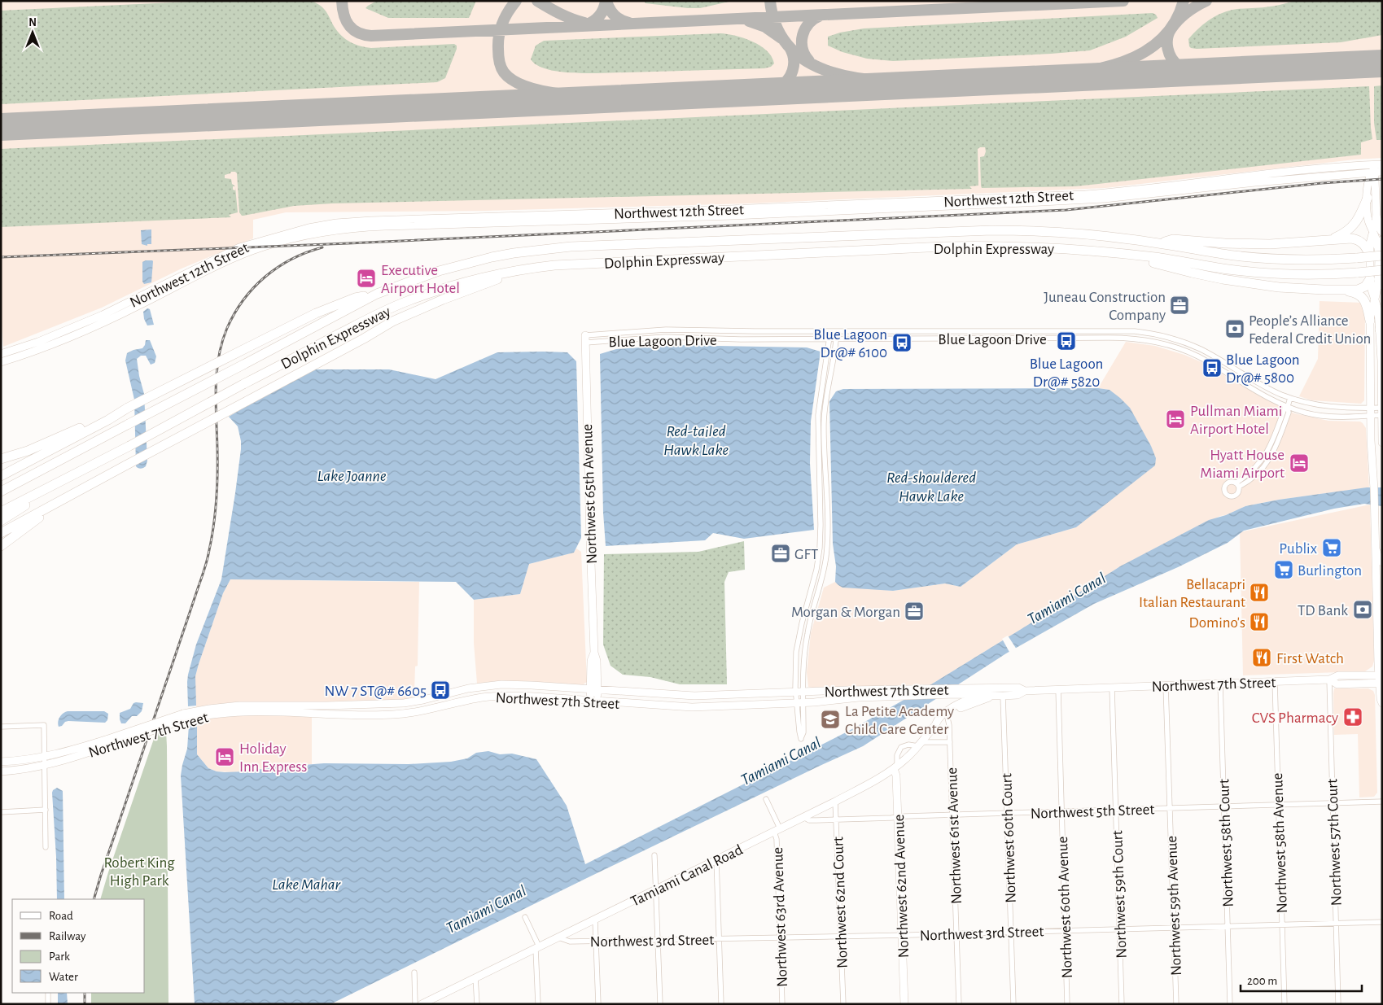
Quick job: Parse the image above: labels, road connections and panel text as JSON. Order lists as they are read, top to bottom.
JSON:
{
  "streets": {
    "highway": ["Dolphin Expressway"],
    "main road": [
      "Northwest 12th Street",
      "Northwest 65th Avenue",
      "Northwest 7th Street",
      "Tamiami Canal Road",
      "Northwest 62nd Avenue"
    ],
    "street": [
      "Blue Lagoon Drive",
      "Northwest 5th Street",
      "Northwest 61st Avenue",
      "Northwest 60th Court",
      "Northwest 57th Court",
      "Northwest 58th Court",
      "Northwest 58th Avenue",
      "Northwest 59th Court",
      "Northwest 62nd Court",
      "Northwest 59th Avenue",
      "Northwest 60th Avenue",
      "Northwest 63rd Avenue",
      "Northwest 3rd Street"
    ]
  },
  "crossings": [
    ["Blue Lagoon Drive", "Northwest 65th Avenue"],
    ["Northwest 65th Avenue", "Northwest 7th Street"],
    ["Northwest 7th Street", "Northwest 60th Court"],
    ["Northwest 7th Street", "Northwest 57th Court"],
    ["Northwest 7th Street", "Northwest 58th Court"],
    ["Northwest 7th Street", "Northwest 58th Avenue"],
    ["Northwest 7th Street", "Tamiami Canal Road"],
    ["Northwest 7th Street", "Northwest 59th Court"],
    ["Northwest 7th Street", "Northwest 59th Avenue"],
    ["Northwest 7th Street", "Northwest 60th Avenue"],
    ["Northwest 5th Street", "Northwest 61st Avenue"],
    ["Northwest 5th Street", "Northwest 60th Court"],
    ["Northwest 5th Street", "Northwest 57th Court"],
    ["Northwest 5th Street", "Northwest 58th Court"],
    ["Northwest 5th Street", "Northwest 58th Avenue"],
    ["Northwest 5th Street", "Tamiami Canal Road"],
    ["Northwest 5th Street", "Northwest 62nd Avenue"],
    ["Northwest 5th Street", "Northwest 59th Court"],
    ["Northwest 5th Street", "Northwest 62nd Court"],
    ["Northwest 5th Street", "Northwest 59th Avenue"],
    ["Northwest 5th Street", "Northwest 60th Avenue"],
    ["Northwest 61st Avenue", "Tamiami Canal Road"],
    ["Northwest 61st Avenue", "Northwest 3rd Street"],
    ["Northwest 60th Court", "Northwest 3rd Street"],
    ["Northwest 57th Court", "Northwest 3rd Street"],
    ["Northwest 58th Court", "Northwest 3rd Street"],
    ["Northwest 58th Avenue", "Northwest 3rd Street"],
    ["Tamiami Canal Road", "Northwest 62nd Avenue"],
    ["Tamiami Canal Road", "Northwest 62nd Court"],
    ["Tamiami Canal Road", "Northwest 63rd Avenue"],
    ["Tamiami Canal Road", "Northwest 3rd Street"],
    ["Northwest 62nd Avenue", "Northwest 3rd Street"],
    ["Northwest 59th Court", "Northwest 3rd Street"],
    ["Northwest 62nd Court", "Northwest 3rd Street"],
    ["Northwest 59th Avenue", "Northwest 3rd Street"],
    ["Northwest 60th Avenue", "Northwest 3rd Street"],
    ["Northwest 63rd Avenue", "Northwest 3rd Street"]
  ],
  "water": [
    "Red-tailed Hawk Lake",
    "Lake Joanne",
    "Red-shouldered Hawk Lake",
    "Tamiami Canal",
    "Lake Mahar"
  ],
  "parks": ["Robert King High Park"],
  "places": {
    "hotel": [
      "Executive Airport Hotel",
      "Pullman Miami Airport Hotel",
      "Hyatt House Miami Airport",
      "Holiday Inn Express"
    ],
    "office": ["Juneau Construction Company", "GFT", "Morgan & Morgan"],
    "bank": ["People’s Alliance Federal Credit Union", "TD Bank"],
    "bus stop": [
      "Blue Lagoon Dr@# 5820",
      "Blue Lagoon Dr@# 6100",
      "Blue Lagoon Dr@# 5800",
      "NW 7 ST@# 6605"
    ],
    "supermarket": ["Publix", "Burlington"],
    "restaurant": ["Bellacapri Italian Restaurant", "Domino's", "First Watch"],
    "pharmacy": ["CVS Pharmacy"],
    "school or university": ["La Petite Academy Child Care Center"]
  },
  "legend": [
    "Road",
    "Railway",
    "Park",
    "Water"
  ],
  "scale_bar": "200 m",
  "north": "top"
}
